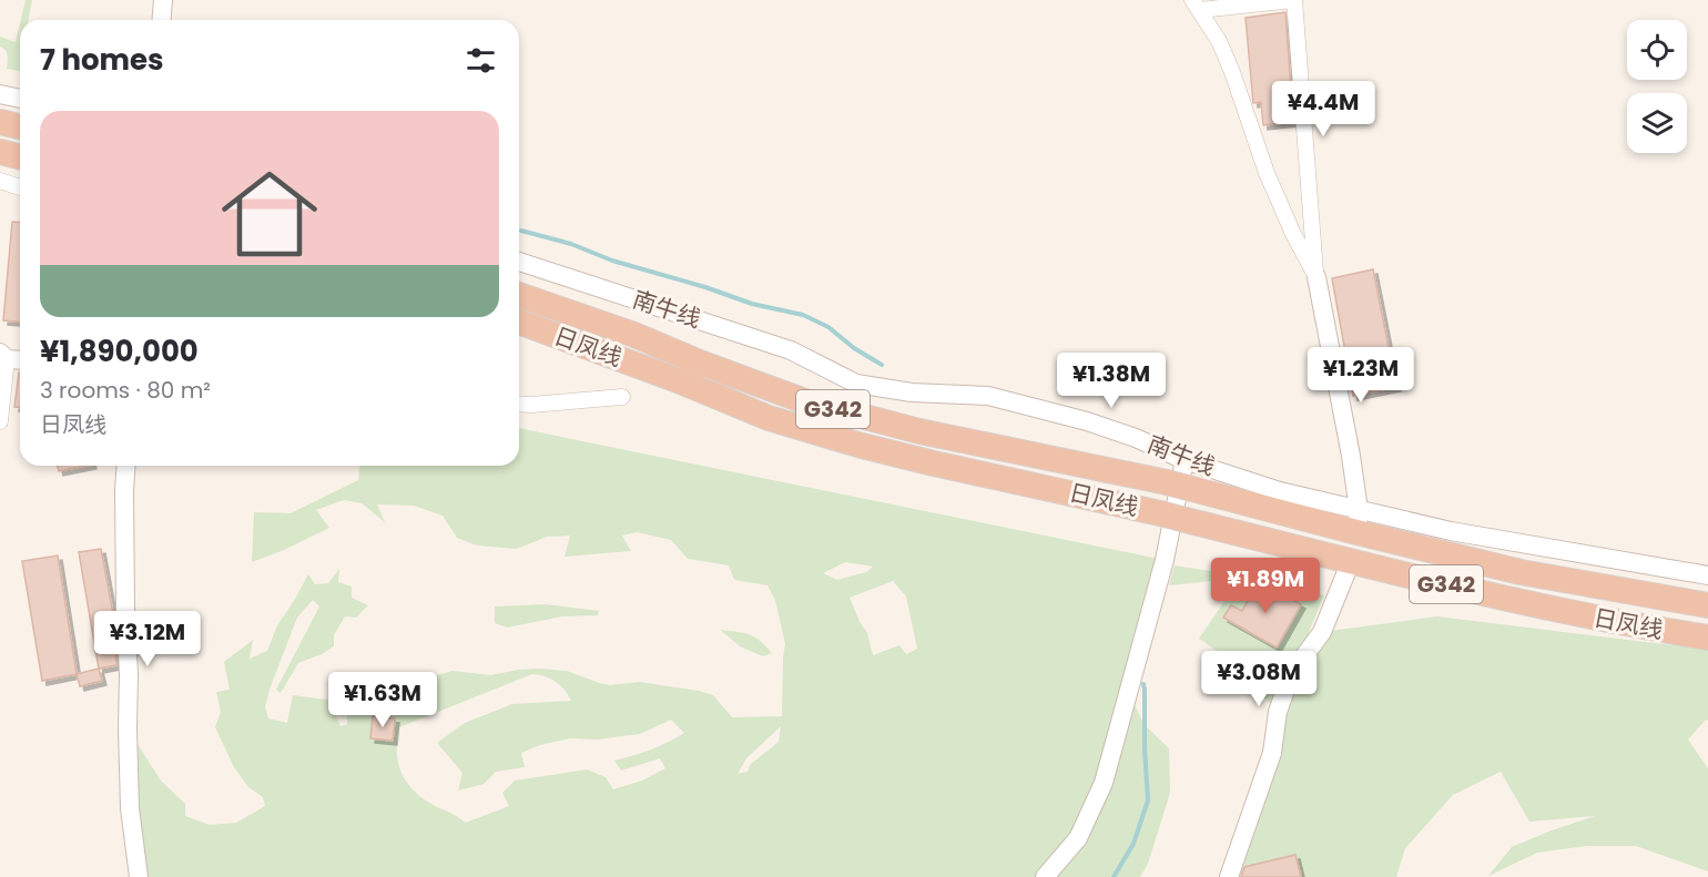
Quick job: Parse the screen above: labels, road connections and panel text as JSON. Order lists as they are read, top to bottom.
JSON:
{
  "streets": {
    "highway": ["日凤线", "G342"],
    "street": ["南牛线"]
  },
  "crossings": [
    ["南牛线", "日凤线"]
  ],
  "page": {
    "heading": "7 homes",
    "price": [
      "¥4.4M",
      "¥1.23M",
      "¥1.38M",
      "¥1.89M",
      "¥3.12M",
      "¥3.08M",
      "¥1.63M"
    ],
    "list": [
      {
        "name": "¥1,890,000",
        "note": "3 rooms · 80 m² · 日凤线"
      }
    ]
  }
}
